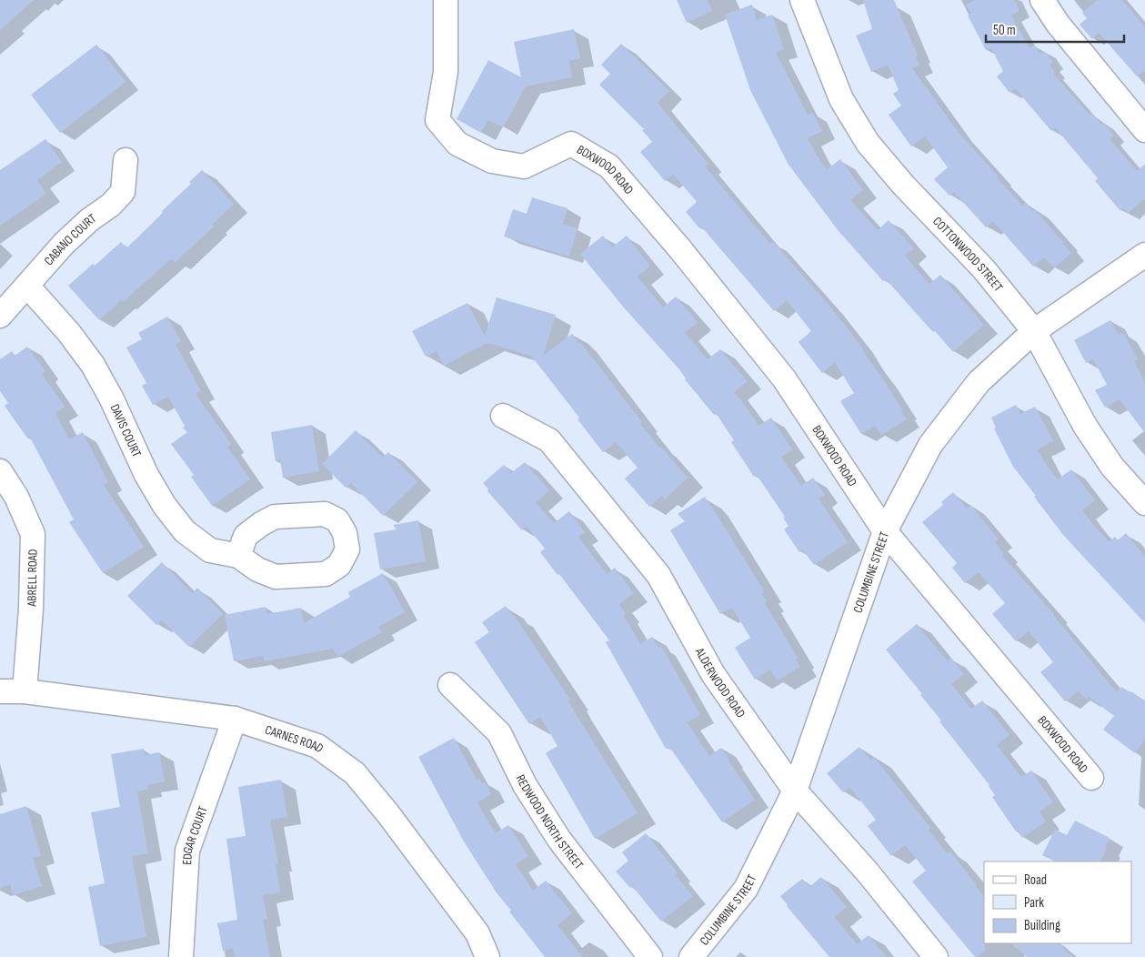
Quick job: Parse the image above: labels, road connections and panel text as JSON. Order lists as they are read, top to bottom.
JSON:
{
  "streets": {
    "street": [
      "BOXWOOD ROAD",
      "CABANO COURT",
      "COTTONWOOD STREET",
      "DAVIS COURT",
      "COLUMBINE STREET",
      "ABRELL ROAD",
      "ALDERWOOD ROAD",
      "CARNES ROAD",
      "REDWOOD NORTH STREET",
      "EDGAR COURT"
    ]
  },
  "crossings": [
    ["BOXWOOD ROAD", "COLUMBINE STREET"],
    ["CABANO COURT", "DAVIS COURT"],
    ["COTTONWOOD STREET", "COLUMBINE STREET"],
    ["COLUMBINE STREET", "ALDERWOOD ROAD"],
    ["ABRELL ROAD", "CARNES ROAD"],
    ["CARNES ROAD", "EDGAR COURT"]
  ],
  "legend": ["Road", "Park", "Building"],
  "scale_bar": "50 m"
}
